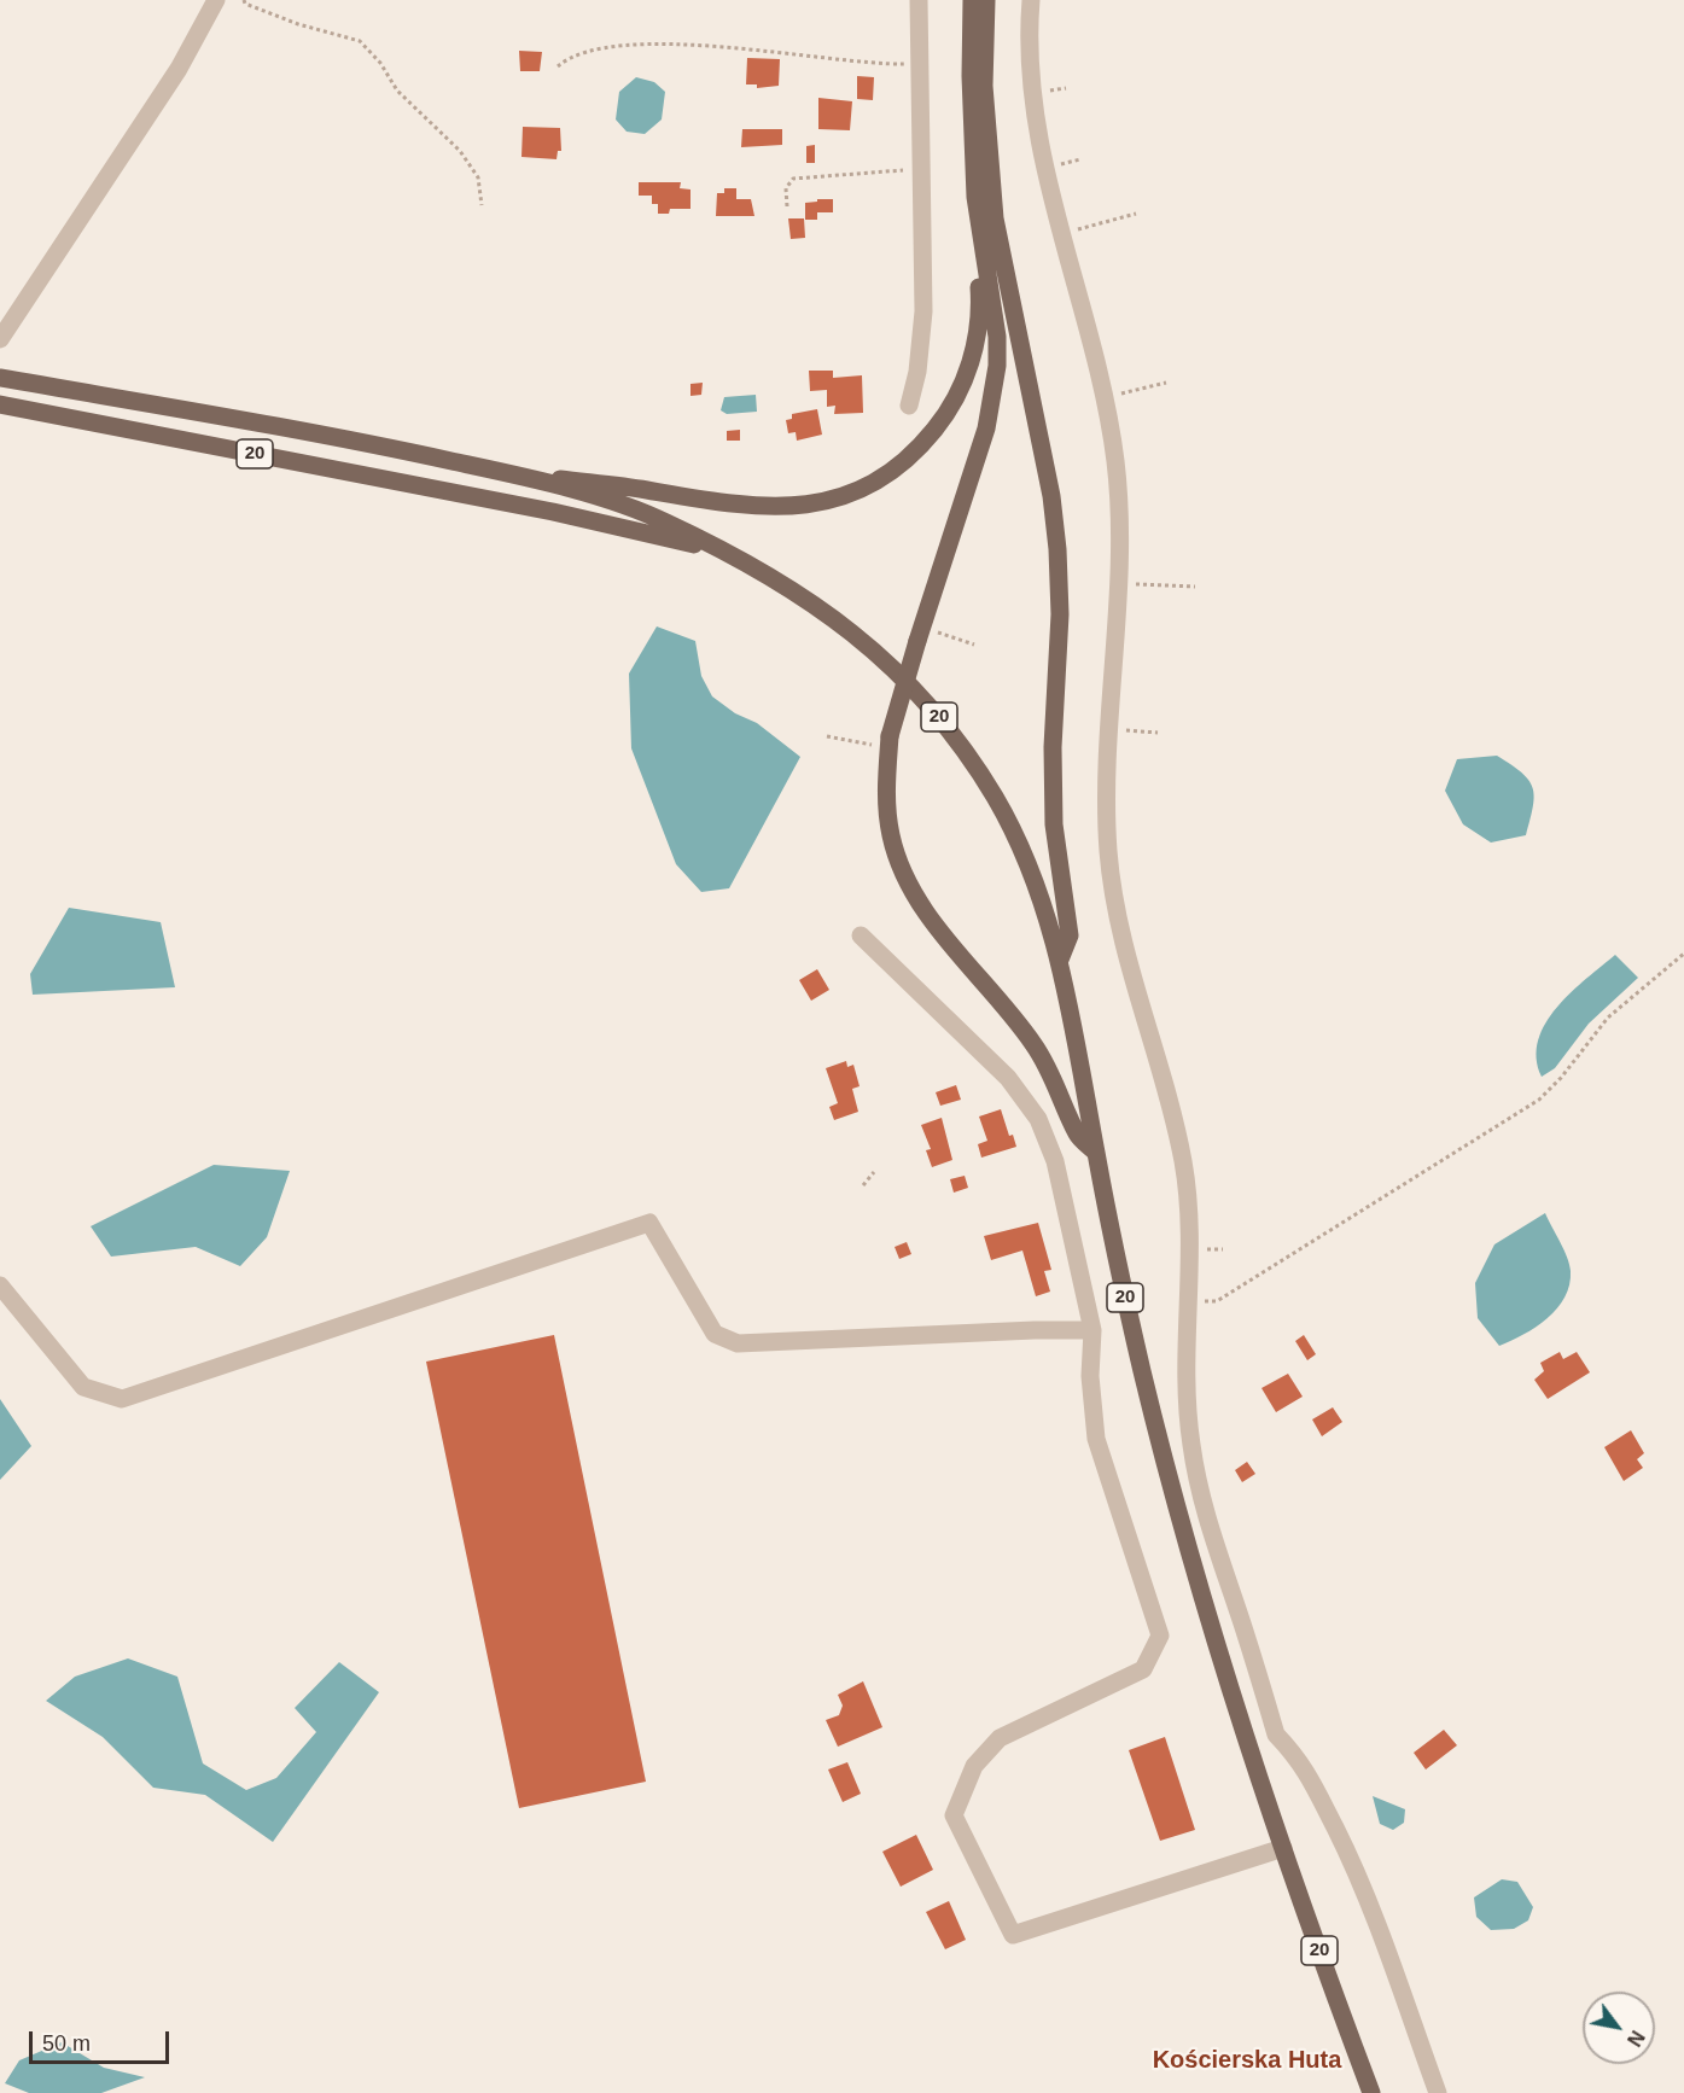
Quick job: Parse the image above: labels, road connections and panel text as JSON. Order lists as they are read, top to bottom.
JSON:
{
  "streets": {
    "main road": ["20"]
  },
  "districts": ["Kościerska Huta"],
  "scale_bar": "50 m",
  "north": "bottom right"
}
